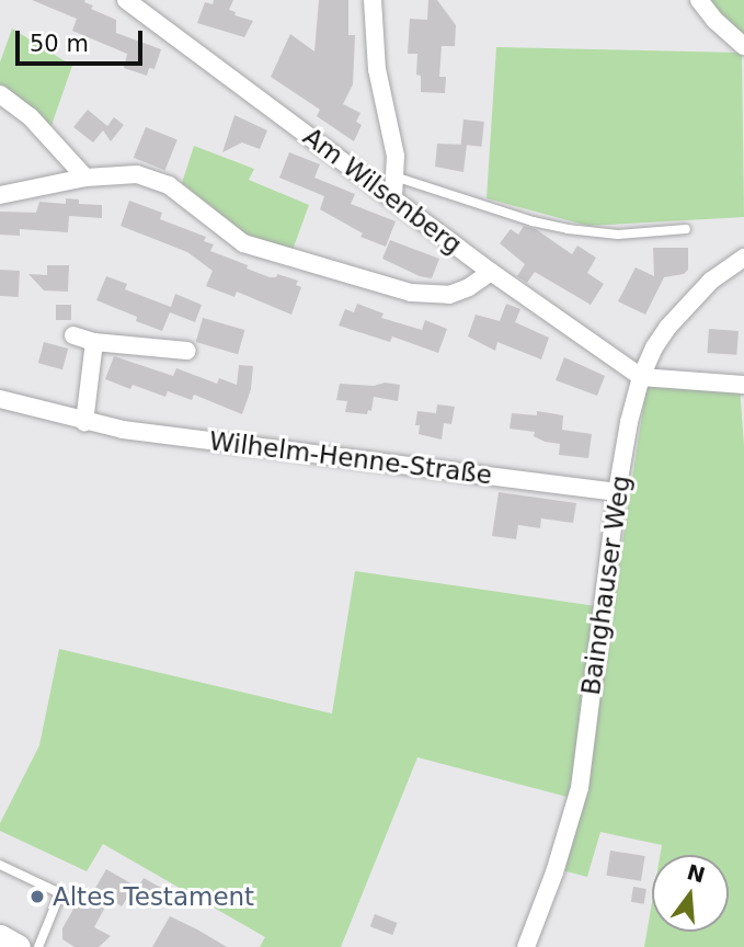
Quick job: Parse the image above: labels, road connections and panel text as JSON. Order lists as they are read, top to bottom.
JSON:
{
  "streets": {
    "street": ["Am Wilsenberg", "Wilhelm-Henne-Straße", "Bainghauser Weg"]
  },
  "crossings": [
    ["Am Wilsenberg", "Bainghauser Weg"],
    ["Wilhelm-Henne-Straße", "Bainghauser Weg"]
  ],
  "places": ["Altes Testament"],
  "scale_bar": "50 m",
  "north": "top"
}
